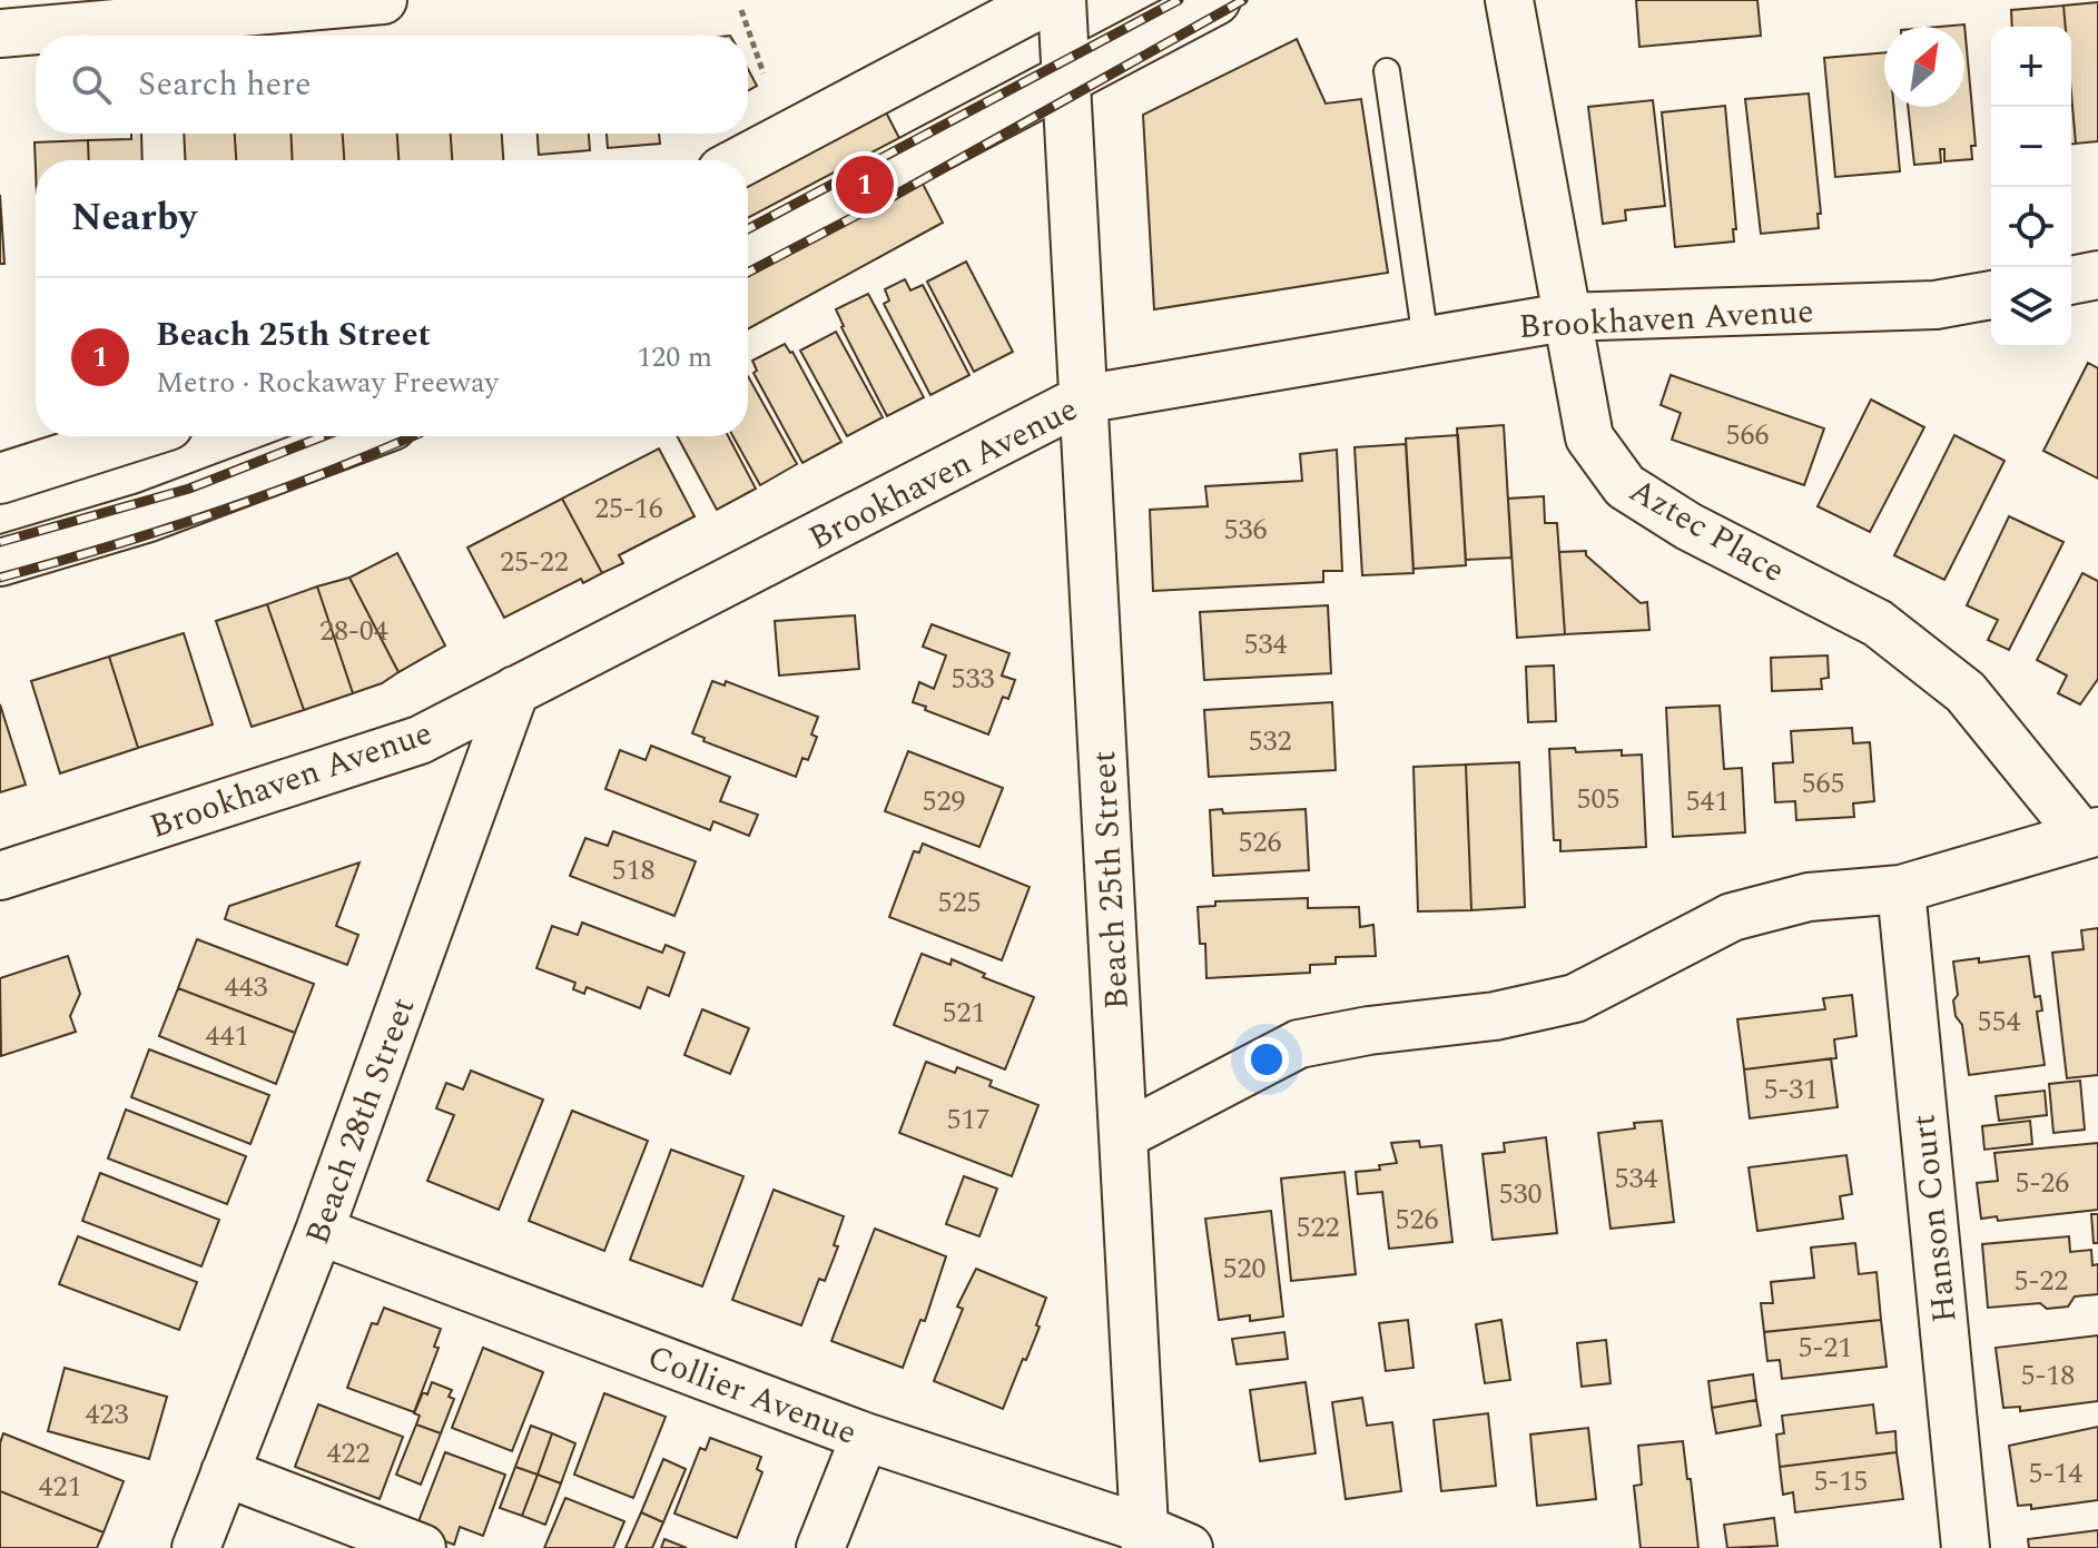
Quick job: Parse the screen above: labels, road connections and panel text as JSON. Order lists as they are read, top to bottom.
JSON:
{
  "streets": {
    "street": [
      "Brookhaven Avenue",
      "Aztec Place",
      "Beach 25th Street",
      "Beach 28th Street",
      "Hanson Court",
      "Collier Avenue"
    ]
  },
  "crossings": [
    ["Brookhaven Avenue", "Aztec Place"],
    ["Brookhaven Avenue", "Beach 25th Street"],
    ["Brookhaven Avenue", "Beach 28th Street"],
    ["Beach 25th Street", "Collier Avenue"],
    ["Beach 28th Street", "Collier Avenue"]
  ],
  "house_numbers": [
    "566",
    "25-16",
    "536",
    "25-22",
    "28-04",
    "534",
    "533",
    "532",
    "565",
    "505",
    "529",
    "541",
    "526",
    "518",
    "525",
    "443",
    "521",
    "554",
    "441",
    "5-31",
    "517",
    "534",
    "5-26",
    "530",
    "526",
    "522",
    "520",
    "5-22",
    "5-21",
    "5-18",
    "423",
    "422",
    "5-14",
    "5-15",
    "421"
  ],
  "north": "top right",
  "page": {
    "map_buttons": ["+", "−"],
    "search": "Search here",
    "pins": "1",
    "heading": "Nearby",
    "list": [
      {
        "mark": "1",
        "name": "Beach 25th Street",
        "note": "Metro · Rockaway Freeway",
        "value": "120 m"
      }
    ]
  }
}
